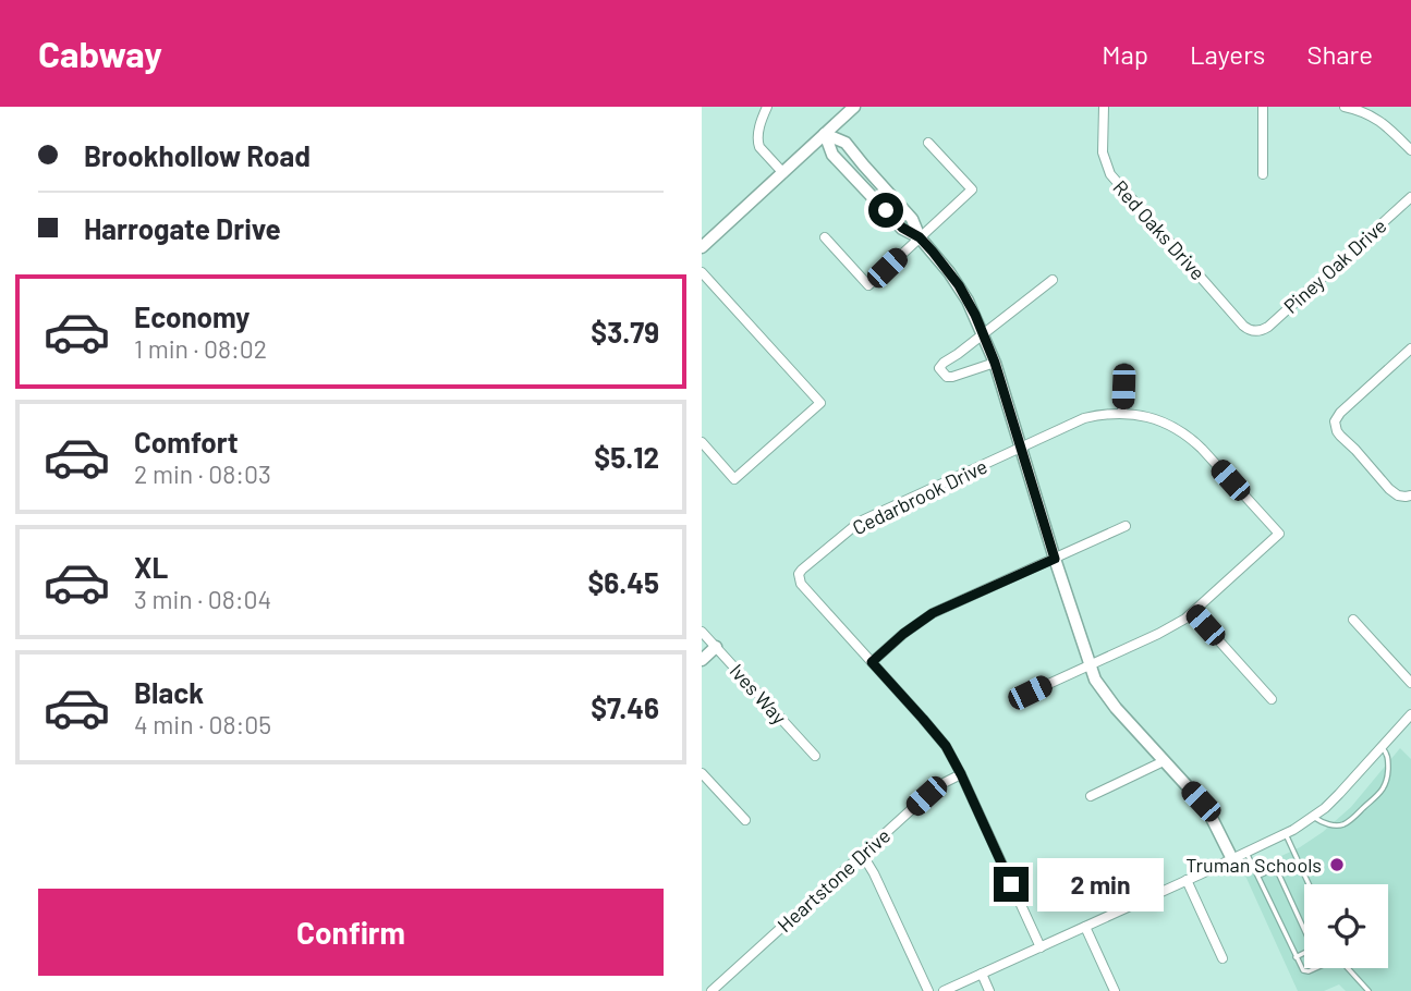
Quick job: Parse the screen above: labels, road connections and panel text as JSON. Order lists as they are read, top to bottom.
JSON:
{
  "streets": {
    "street": [
      "Red Oaks Drive",
      "Piney Oak Drive",
      "Cedarbrook Drive",
      "Ives Way",
      "Heartstone Drive"
    ]
  },
  "crossings": [
    ["Red Oaks Drive", "Piney Oak Drive"]
  ],
  "places": ["Truman Schools"],
  "page": {
    "header": "Cabway",
    "nav": ["Map", "Layers", "Share"],
    "banner": ["Brookhollow Road", "Harrogate Drive"],
    "list": [
      {
        "name": "Economy",
        "note": "1 min · 08:02",
        "value": "$3.79"
      },
      {
        "name": "Comfort",
        "note": "2 min · 08:03",
        "value": "$5.12"
      },
      {
        "name": "XL",
        "note": "3 min · 08:04",
        "value": "$6.45"
      },
      {
        "name": "Black",
        "note": "4 min · 08:05",
        "value": "$7.46"
      }
    ],
    "bubble": "2 min",
    "buttons": "Confirm"
  }
}
